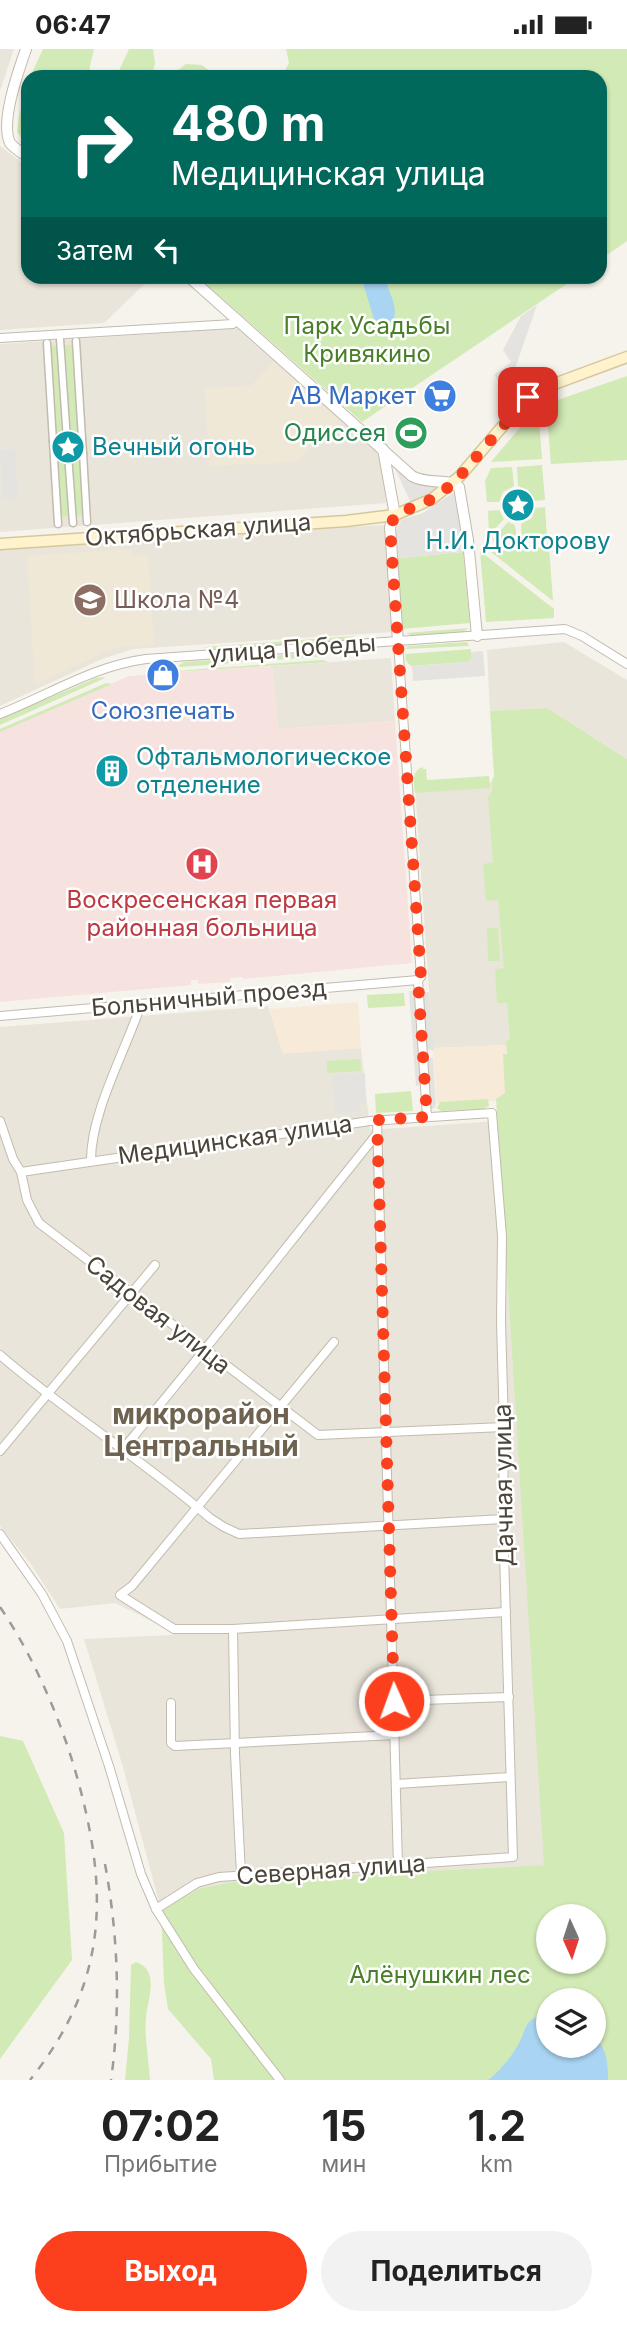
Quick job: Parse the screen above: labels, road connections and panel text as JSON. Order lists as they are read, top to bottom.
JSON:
{
  "streets": {
    "main road": ["Октябрьская улица"],
    "street": [
      "улица Победы",
      "Больничный проезд",
      "Медицинская улица",
      "Садовая улица",
      "Дачная улица",
      "Северная улица"
    ]
  },
  "crossings": [
    ["Медицинская улица", "Садовая улица"],
    ["Медицинская улица", "Дачная улица"],
    ["Садовая улица", "Дачная улица"],
    ["Дачная улица", "Северная улица"]
  ],
  "districts": ["микрорайон Центральный"],
  "parks": ["Парк Усадьбы Кривякино", "Алёнушкин лес"],
  "places": {
    "supermarket": ["АВ Маркет"],
    "sports": ["Одиссея"],
    "place": ["Вечный огонь", "Н.И. Докторову"],
    "school or university": ["Школа №4"],
    "shop": ["Союзпечать"],
    "building": ["Офтальмологическое отделение"],
    "hospital": ["Воскресенская первая районная больница"]
  },
  "north": "bottom",
  "page": {
    "status": "06:47",
    "turn": ["480 m", "Медицинская улица"],
    "then": "Затем",
    "eta": [
      "07:02",
      "Прибытие",
      "15",
      "мин",
      "1.2",
      "km"
    ],
    "buttons": ["Выход", "Поделиться"]
  }
}
